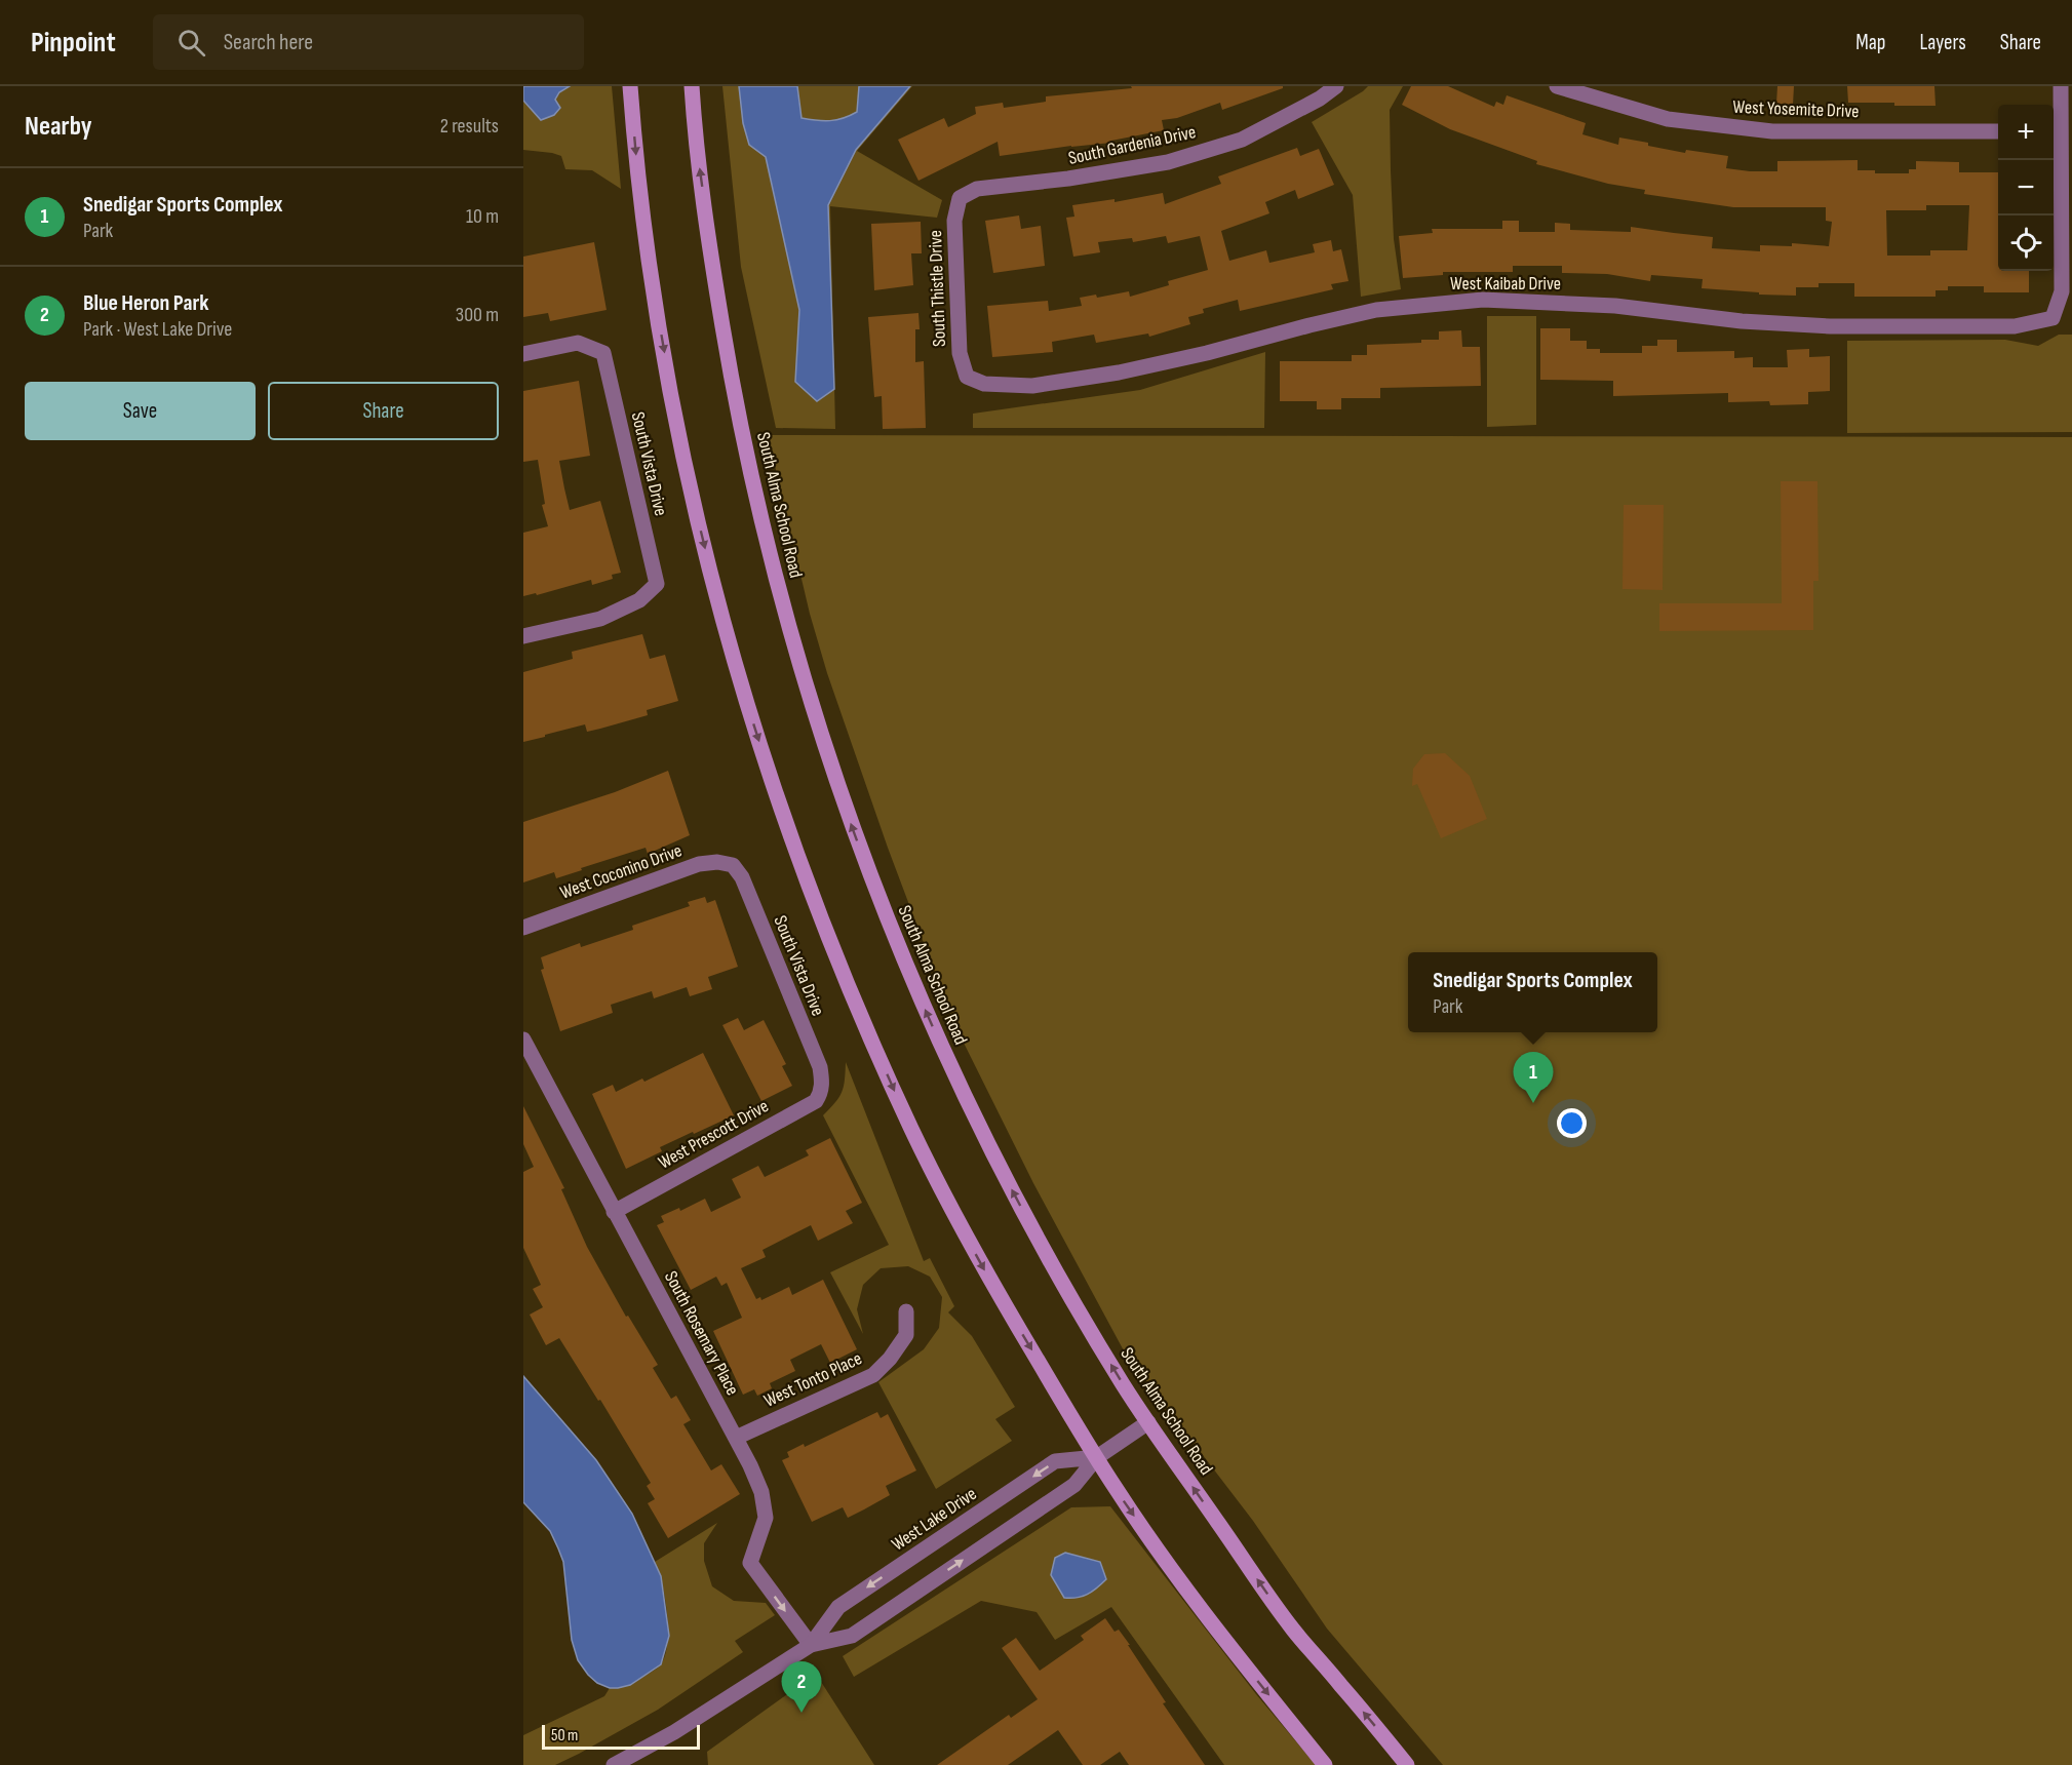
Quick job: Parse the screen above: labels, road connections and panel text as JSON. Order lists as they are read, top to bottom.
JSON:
{
  "streets": {
    "main road": ["South Alma School Road"],
    "street": [
      "West Yosemite Drive",
      "South Gardenia Drive",
      "West Kaibab Drive",
      "South Thistle Drive",
      "South Vista Drive",
      "West Coconino Drive",
      "West Prescott Drive",
      "South Rosemary Place",
      "West Tonto Place",
      "West Lake Drive"
    ]
  },
  "crossings": [
    ["South Gardenia Drive", "South Thistle Drive"],
    ["West Kaibab Drive", "South Thistle Drive"],
    ["South Vista Drive", "West Coconino Drive"],
    ["South Vista Drive", "West Prescott Drive"],
    ["South Alma School Road", "West Lake Drive"],
    ["West Prescott Drive", "South Rosemary Place"],
    ["South Rosemary Place", "West Tonto Place"],
    ["South Rosemary Place", "West Lake Drive"]
  ],
  "scale_bar": "50 m",
  "page": {
    "header": "Pinpoint",
    "search": "Search here",
    "nav": ["Map", "Layers", "Share"],
    "heading": ["Nearby", "2 results"],
    "map_buttons": ["+", "−"],
    "list": [
      {
        "mark": "1",
        "name": "Snedigar Sports Complex",
        "note": "Park",
        "value": "10 m"
      },
      {
        "mark": "2",
        "name": "Blue Heron Park",
        "note": "Park · West Lake Drive",
        "value": "300 m"
      }
    ],
    "buttons": ["Save", "Share"],
    "popup": ["Snedigar Sports Complex", "Park"],
    "pins": ["1", "2"],
    "scale": "50 m"
  }
}
